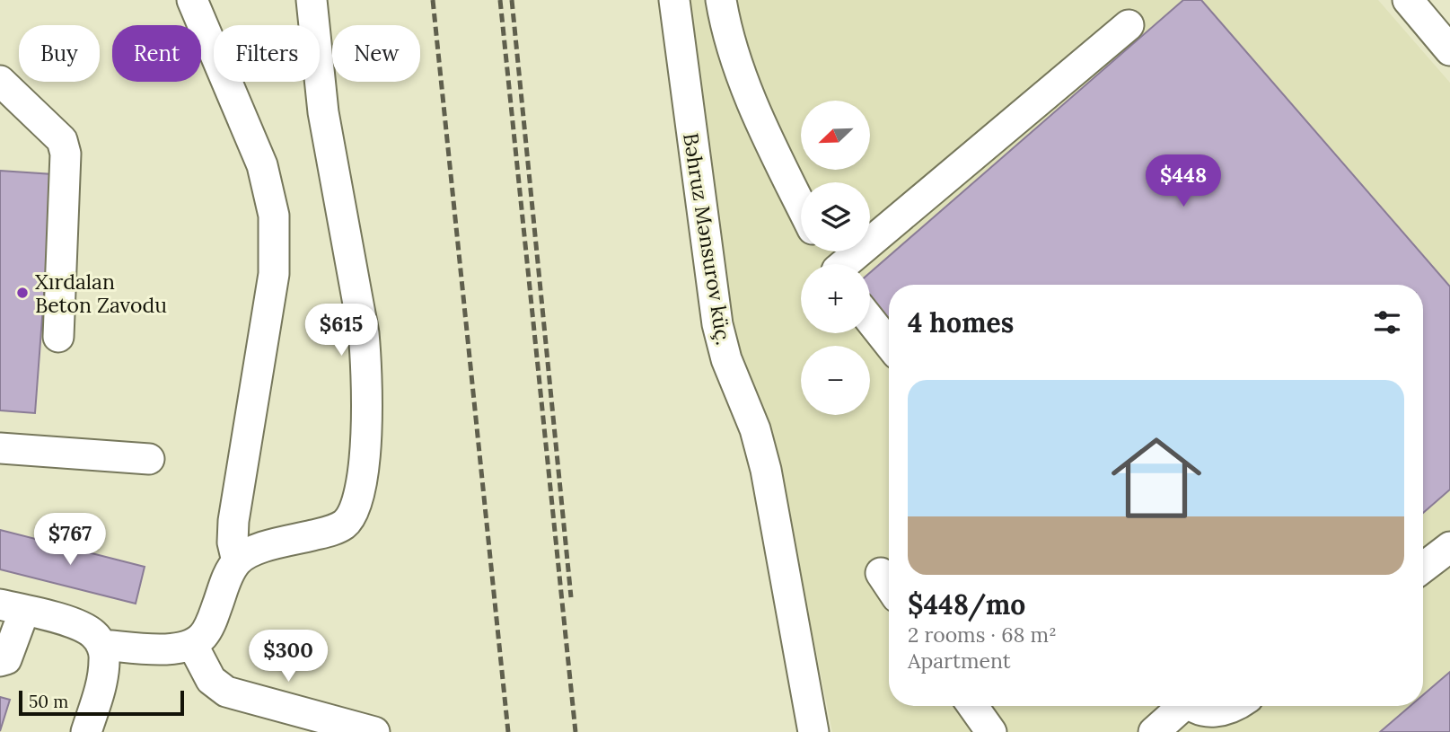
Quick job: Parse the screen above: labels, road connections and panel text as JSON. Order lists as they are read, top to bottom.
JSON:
{
  "streets": {
    "street": ["Bəhruz Mənsurov küç."]
  },
  "places": ["Xırdalan Beton Zavodu"],
  "scale_bar": "50 m",
  "north": "bottom left",
  "page": {
    "chip": [
      "Buy",
      "Rent",
      "Filters",
      "New"
    ],
    "map_buttons": ["+", "−"],
    "price": [
      "$448",
      "$615",
      "$767",
      "$300"
    ],
    "heading": "4 homes",
    "list": [
      {
        "name": "$448/mo",
        "note": "2 rooms · 68 m² · Apartment"
      }
    ],
    "scale": "50 m"
  }
}
